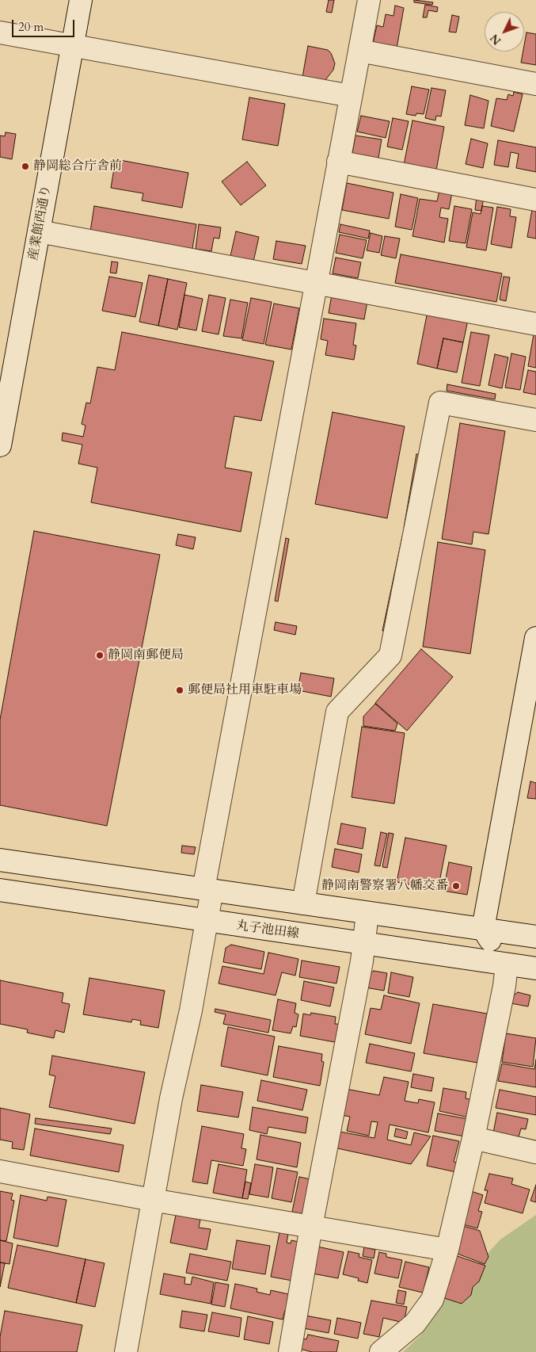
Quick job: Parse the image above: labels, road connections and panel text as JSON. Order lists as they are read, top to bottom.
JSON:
{
  "streets": {
    "street": ["産業館西通り", "丸子池田線"]
  },
  "places": [
    "静岡総合庁舎前",
    "静岡南郵便局",
    "郵便局社用車駐車場",
    "静岡南警察署八幡交番"
  ],
  "scale_bar": "20 m",
  "north": "bottom left"
}
